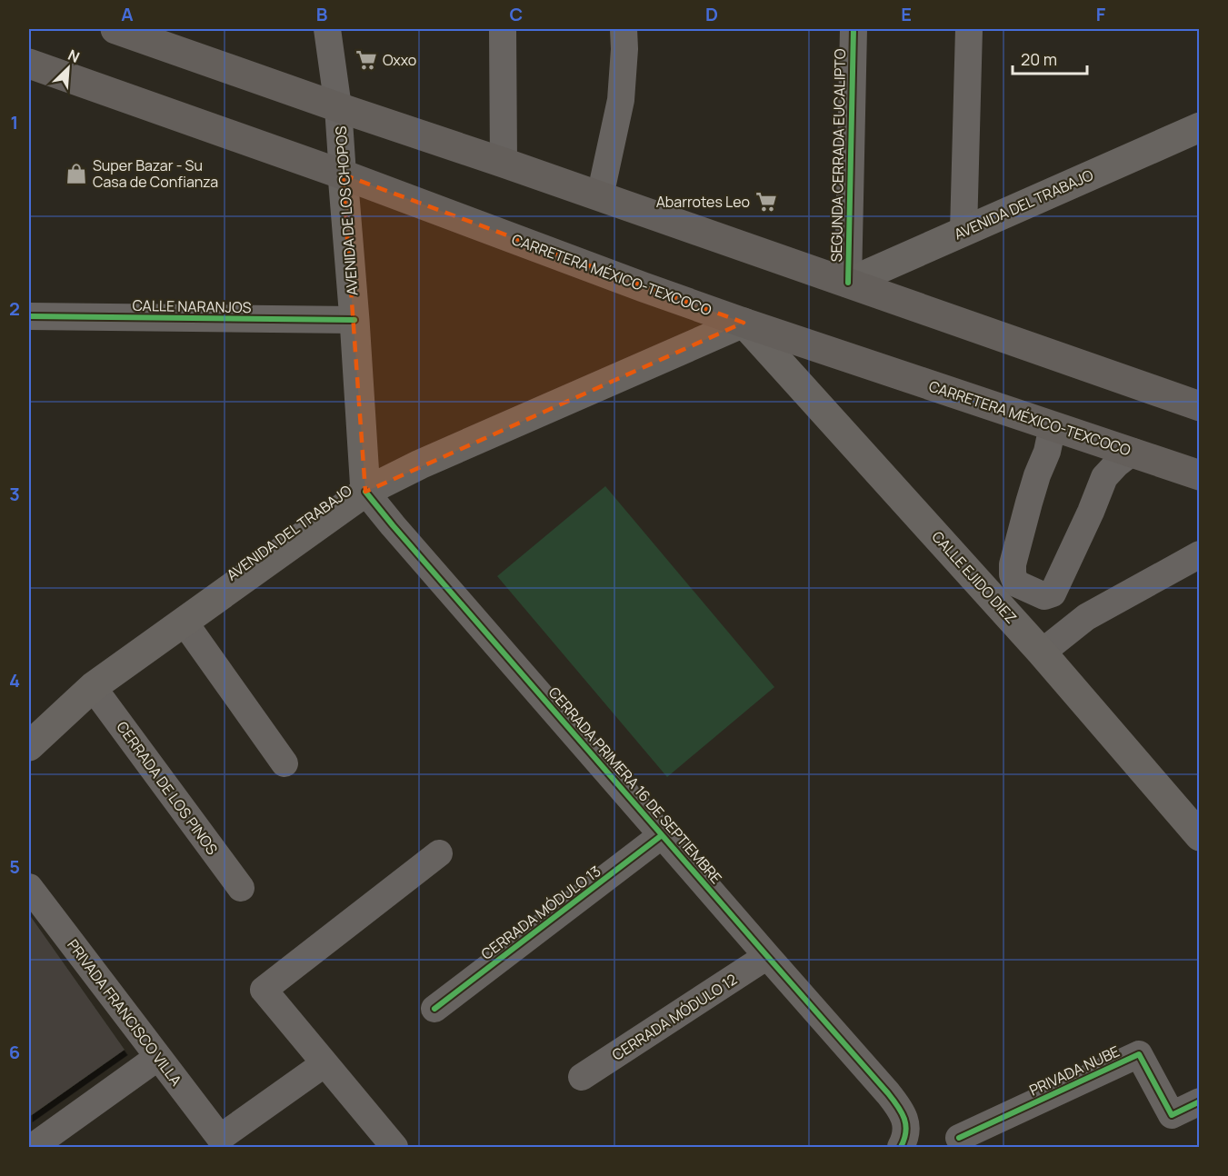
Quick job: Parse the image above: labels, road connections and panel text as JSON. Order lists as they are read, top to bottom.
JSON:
{
  "streets": {
    "highway": ["CARRETERA MÉXICO-TEXCOCO"],
    "main road": ["AVENIDA DEL TRABAJO", "AVENIDA DE LOS CHOPOS", "CALLE EJIDO DIEZ"],
    "street": [
      "SEGUNDA CERRADA EUCALIPTO",
      "CALLE NARANJOS",
      "CERRADA PRIMERA 16 DE SEPTIEMBRE",
      "CERRADA DE LOS PINOS",
      "CERRADA MÓDULO 13",
      "PRIVADA FRANCISCO VILLA",
      "CERRADA MÓDULO 12",
      "PRIVADA NUBE"
    ]
  },
  "crossings": [
    ["SEGUNDA CERRADA EUCALIPTO", "AVENIDA DEL TRABAJO"],
    ["AVENIDA DEL TRABAJO", "AVENIDA DE LOS CHOPOS"],
    ["AVENIDA DEL TRABAJO", "CARRETERA MÉXICO-TEXCOCO"],
    ["AVENIDA DEL TRABAJO", "CALLE EJIDO DIEZ"],
    ["AVENIDA DEL TRABAJO", "CERRADA PRIMERA 16 DE SEPTIEMBRE"],
    ["AVENIDA DEL TRABAJO", "CERRADA DE LOS PINOS"],
    ["AVENIDA DE LOS CHOPOS", "CARRETERA MÉXICO-TEXCOCO"],
    ["AVENIDA DE LOS CHOPOS", "CALLE NARANJOS"],
    ["AVENIDA DE LOS CHOPOS", "CERRADA PRIMERA 16 DE SEPTIEMBRE"],
    ["CARRETERA MÉXICO-TEXCOCO", "CALLE EJIDO DIEZ"],
    ["CERRADA PRIMERA 16 DE SEPTIEMBRE", "CERRADA MÓDULO 13"],
    ["CERRADA PRIMERA 16 DE SEPTIEMBRE", "CERRADA MÓDULO 12"]
  ],
  "places": {
    "supermarket": ["Oxxo", "Abarrotes Leo"],
    "shop": ["Super Bazar - Su Casa de Confianza"]
  },
  "scale_bar": "20 m",
  "north": "top right",
  "grid": {
    "columns": [
      "A",
      "B",
      "C",
      "D",
      "E",
      "F"
    ],
    "rows": [
      "1",
      "2",
      "3",
      "4",
      "5",
      "6"
    ]
  }
}
